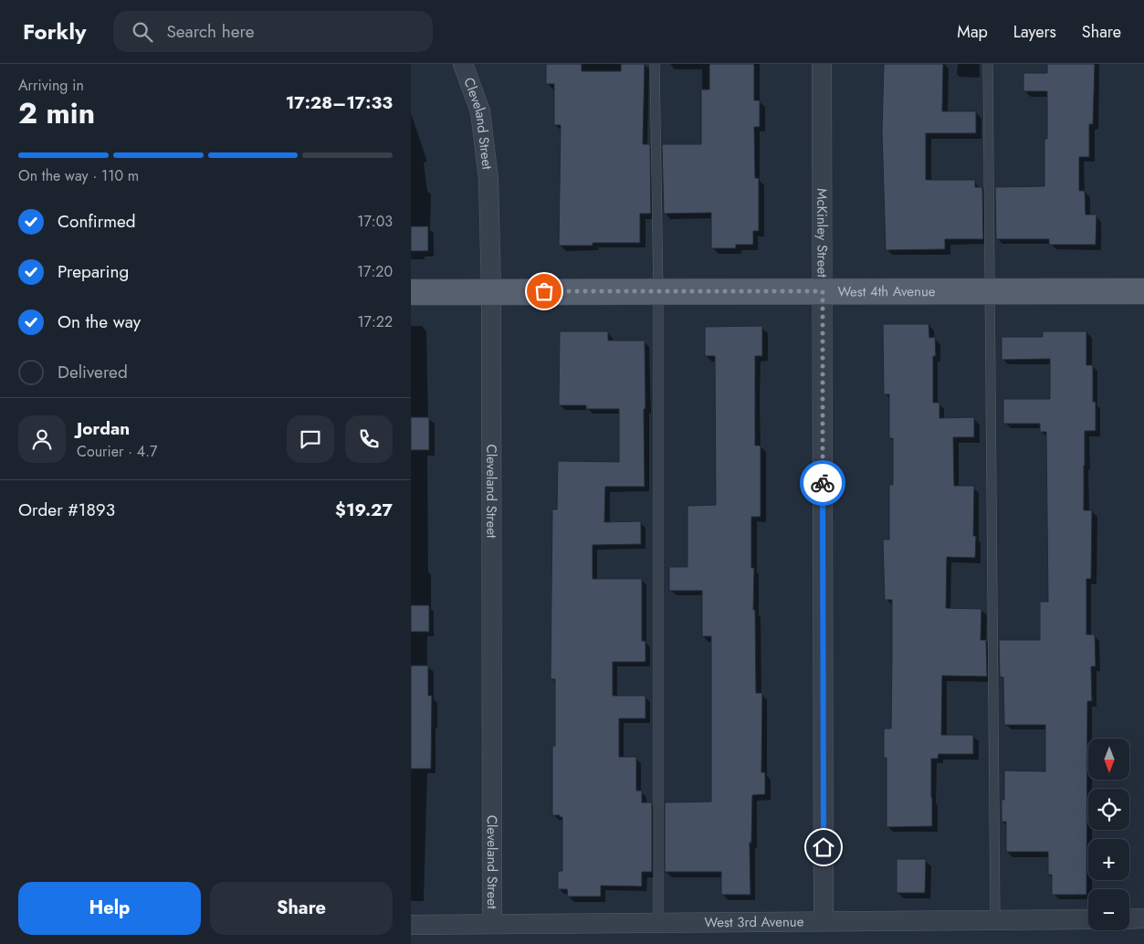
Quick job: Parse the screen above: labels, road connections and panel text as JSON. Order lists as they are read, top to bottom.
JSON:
{
  "streets": {
    "main road": ["West 4th Avenue"],
    "street": ["Cleveland Street", "McKinley Street", "West 3rd Avenue"]
  },
  "crossings": [
    ["Cleveland Street", "West 4th Avenue"],
    ["Cleveland Street", "West 3rd Avenue"],
    ["McKinley Street", "West 4th Avenue"],
    ["McKinley Street", "West 3rd Avenue"]
  ],
  "north": "bottom",
  "page": {
    "header": "Forkly",
    "search": "Search here",
    "nav": ["Map", "Layers", "Share"],
    "heading": ["2 min", "Arriving in", "17:28–17:33"],
    "panel": [
      "Jordan",
      "Courier · 4.7",
      "Order #1893",
      "$19.27"
    ],
    "bar": "On the way · 110 m",
    "list": [
      ["Confirmed", "17:03"],
      ["Preparing", "17:20"],
      ["On the way", "17:22"],
      "Delivered"
    ],
    "map_buttons": ["+", "−"],
    "buttons": ["Help", "Share"]
  }
}
